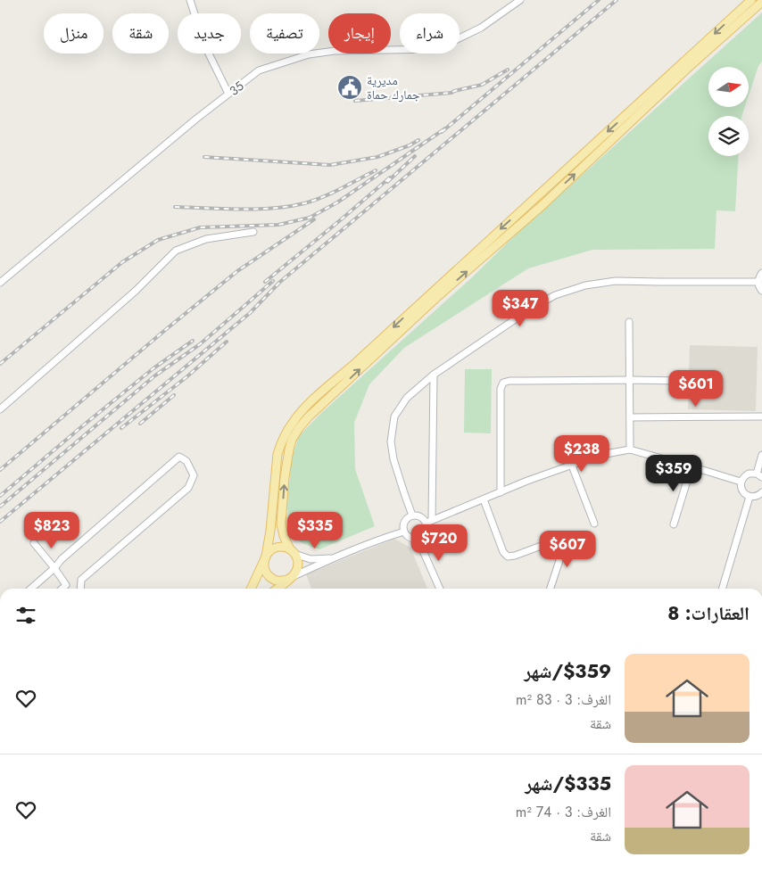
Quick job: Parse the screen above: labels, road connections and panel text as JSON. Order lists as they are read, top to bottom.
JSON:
{
  "streets": {
    "street": ["35"]
  },
  "places": {
    "public building": ["مديرية جمارك حماة"]
  },
  "north": "right",
  "page": {
    "chip": [
      "شراء",
      "إيجار",
      "تصفية",
      "جديد",
      "شقة",
      "منزل"
    ],
    "price": [
      "$347",
      "$601",
      "$238",
      "$359",
      "$823",
      "$335",
      "$720",
      "$607"
    ],
    "heading": "العقارات: 8",
    "list": [
      {
        "name": "$359/شهر",
        "note": "الغرف: 3 · 83 m² · شقة"
      },
      {
        "name": "$335/شهر",
        "note": "الغرف: 3 · 74 m² · شقة"
      }
    ]
  }
}
